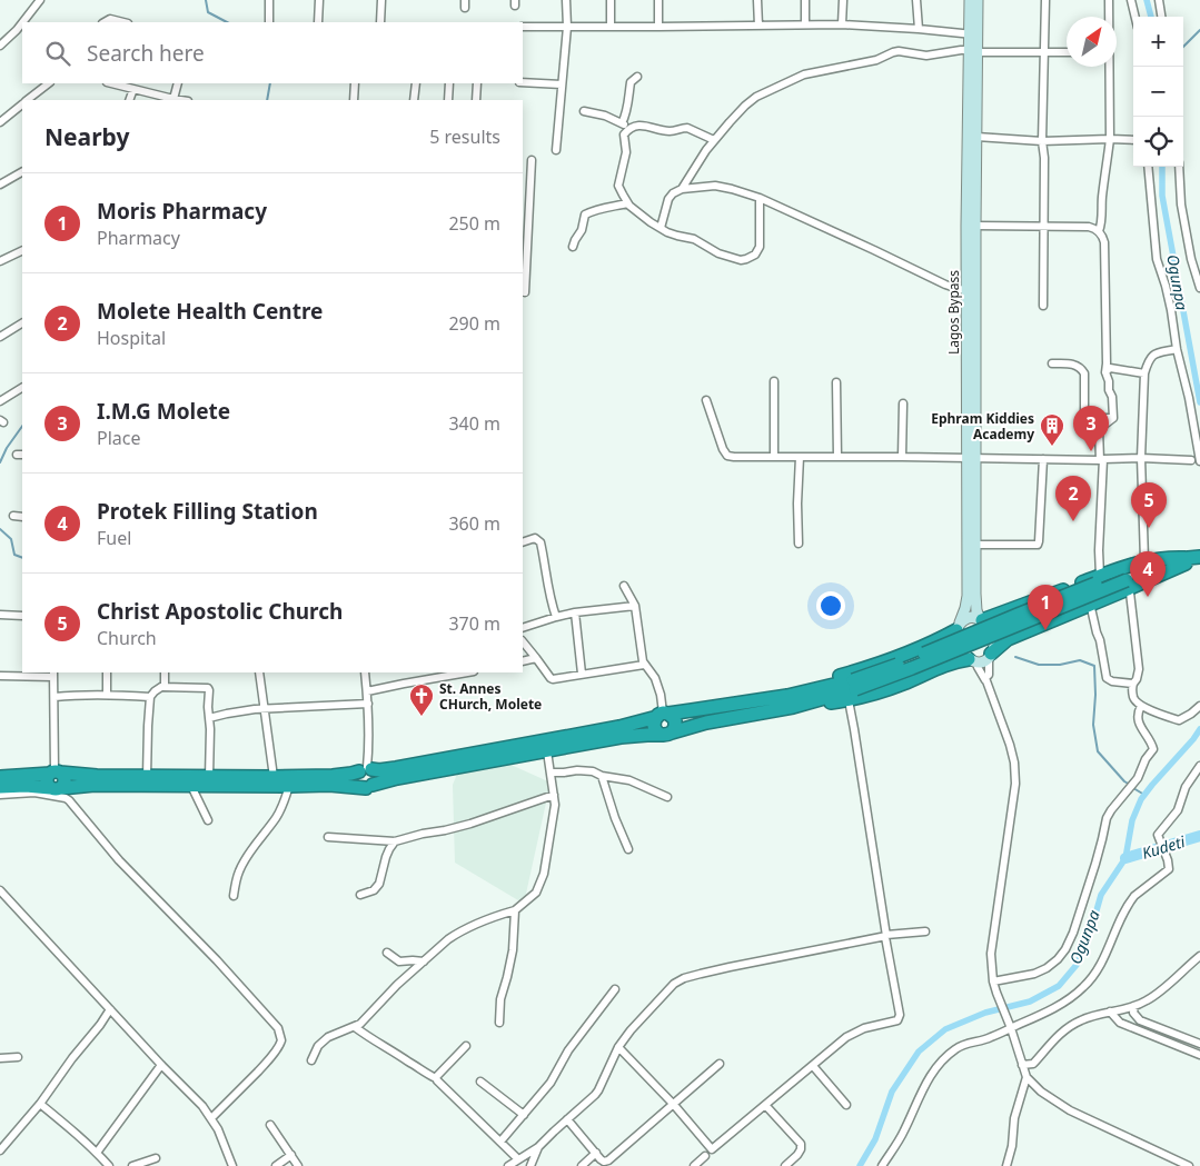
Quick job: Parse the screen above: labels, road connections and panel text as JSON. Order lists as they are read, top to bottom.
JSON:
{
  "streets": {
    "main road": ["Lagos Bypass"]
  },
  "water": ["Ogunpa", "Kudeti"],
  "places": {
    "building": ["Ephram Kiddies Academy"],
    "church": ["St. Annes CHurch, Molete"]
  },
  "north": "top right",
  "page": {
    "map_buttons": ["+", "−"],
    "search": "Search here",
    "heading": ["Nearby", "5 results"],
    "list": [
      {
        "mark": "1",
        "name": "Moris Pharmacy",
        "note": "Pharmacy",
        "value": "250 m"
      },
      {
        "mark": "2",
        "name": "Molete Health Centre",
        "note": "Hospital",
        "value": "290 m"
      },
      {
        "mark": "3",
        "name": "I.M.G Molete",
        "note": "Place",
        "value": "340 m"
      },
      {
        "mark": "4",
        "name": "Protek Filling Station",
        "note": "Fuel",
        "value": "360 m"
      },
      {
        "mark": "5",
        "name": "Christ Apostolic Church",
        "note": "Church",
        "value": "370 m"
      }
    ],
    "pins": [
      "3",
      "2",
      "5",
      "4",
      "1"
    ]
  }
}
